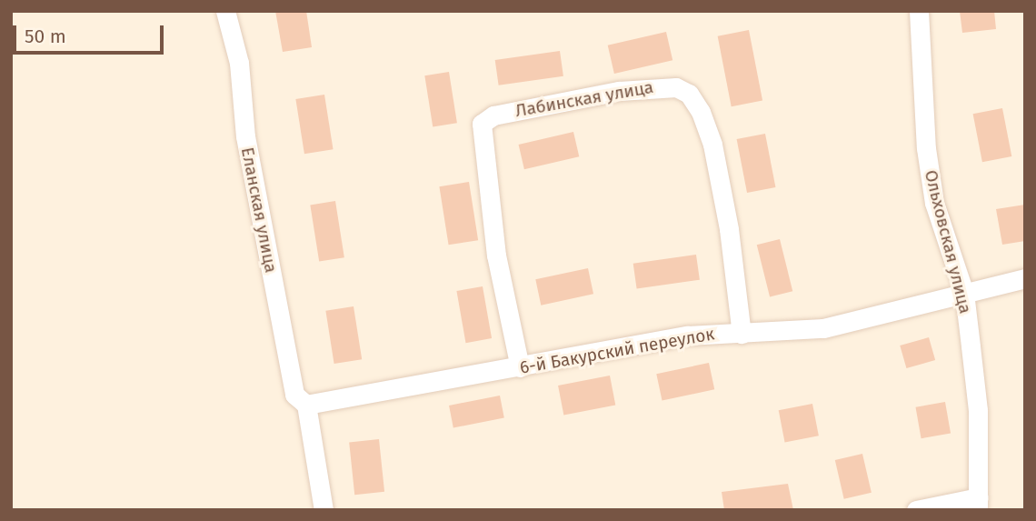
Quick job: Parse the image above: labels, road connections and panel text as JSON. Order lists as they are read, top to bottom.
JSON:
{
  "streets": {
    "street": [
      "Лабинская улица",
      "Еланская улица",
      "Ольховская улица",
      "6-й Бакурский переулок"
    ]
  },
  "crossings": [
    ["Лабинская улица", "6-й Бакурский переулок"],
    ["Еланская улица", "6-й Бакурский переулок"],
    ["Ольховская улица", "6-й Бакурский переулок"]
  ],
  "scale_bar": "50 m"
}
